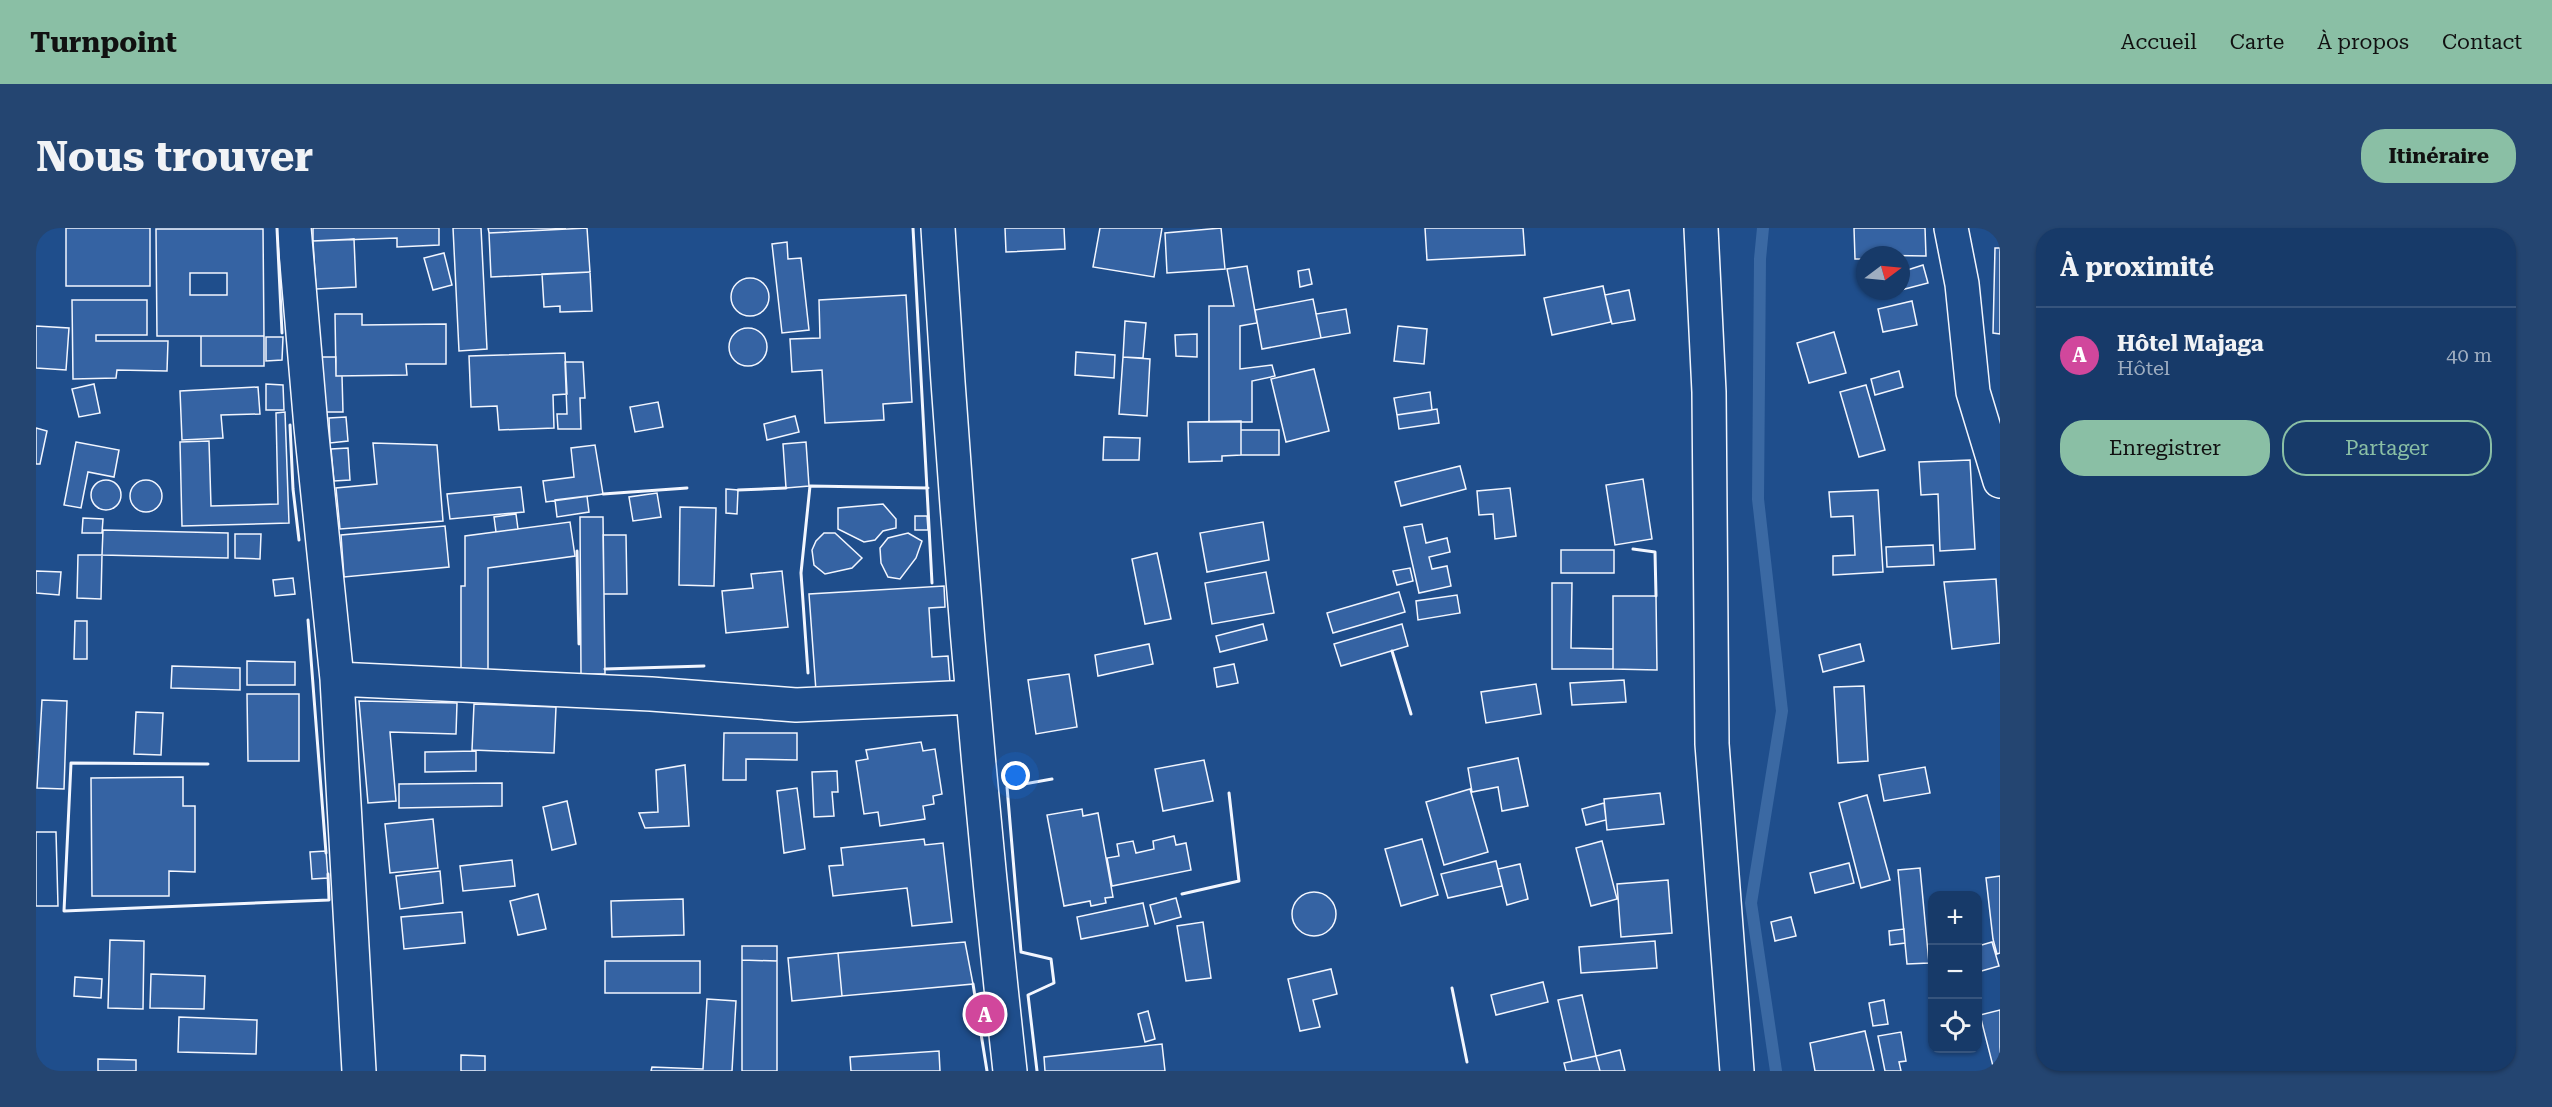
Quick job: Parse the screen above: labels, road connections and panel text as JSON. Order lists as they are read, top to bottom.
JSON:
{
  "north": "right",
  "page": {
    "header": "Turnpoint",
    "nav": [
      "Accueil",
      "Carte",
      "À propos",
      "Contact"
    ],
    "buttons": [
      "Itinéraire",
      ["Enregistrer", "Partager"]
    ],
    "title": "Nous trouver",
    "heading": "À proximité",
    "list": [
      {
        "mark": "A",
        "name": "Hôtel Majaga",
        "note": "Hôtel",
        "value": "40 m"
      }
    ],
    "map_buttons": ["+", "−"],
    "pins": "A"
  }
}
